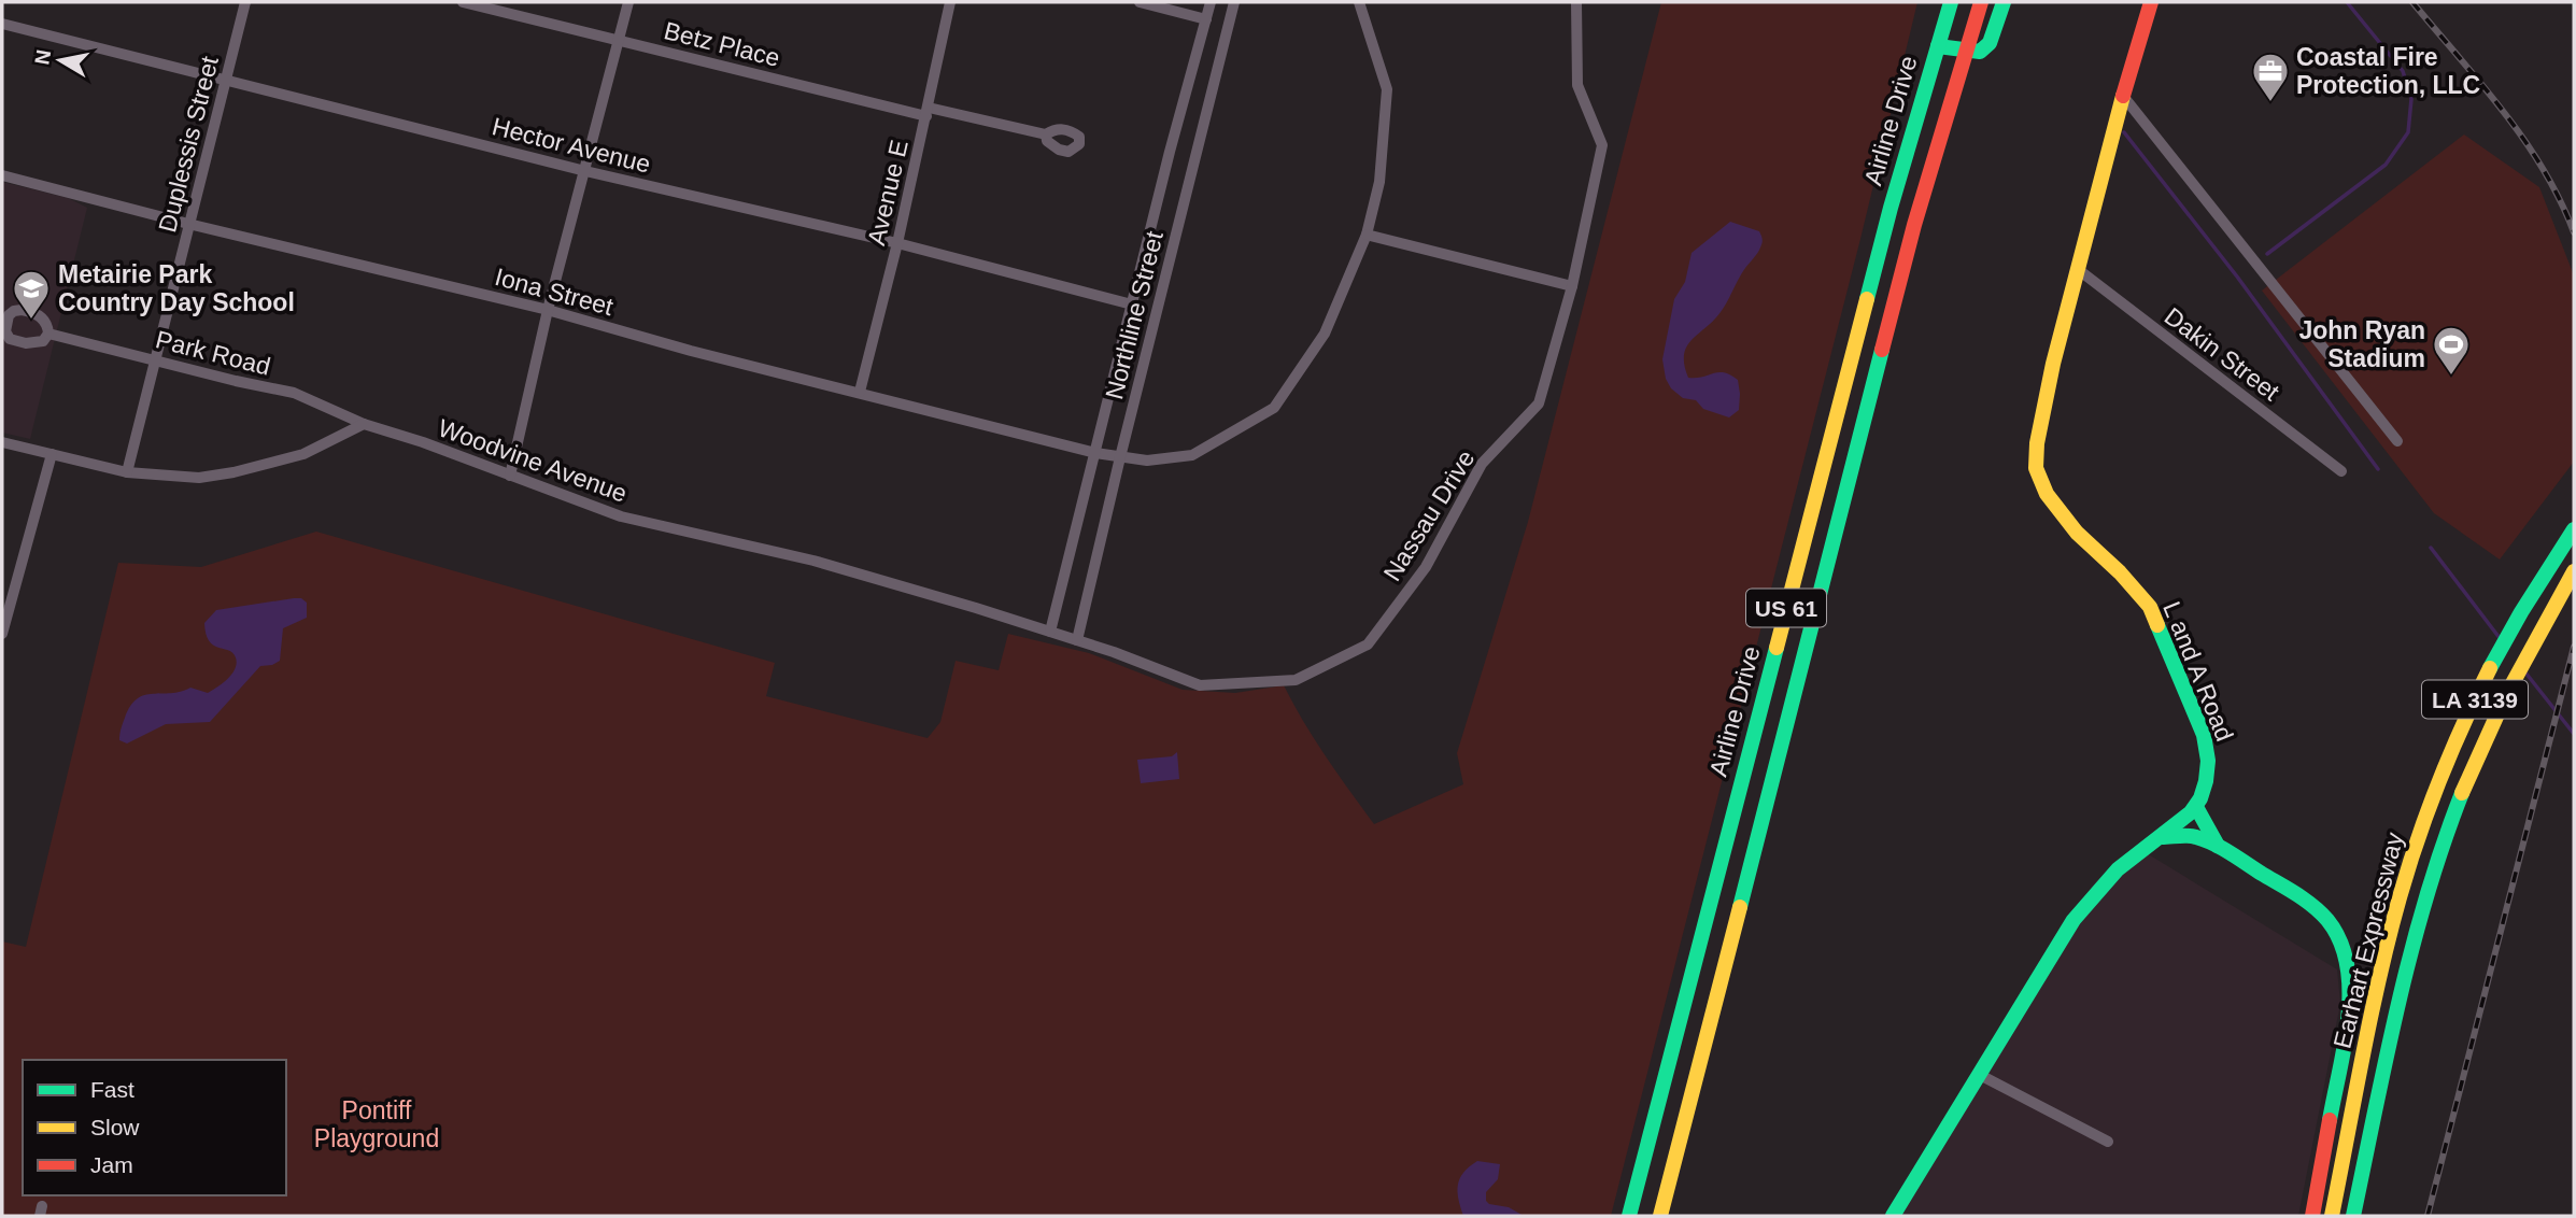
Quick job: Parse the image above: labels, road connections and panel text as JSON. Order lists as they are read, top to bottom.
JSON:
{
  "streets": {
    "main road": [
      "Airline Drive",
      "US 61",
      "L and A Road",
      "LA 3139",
      "Earhart Expressway"
    ],
    "street": [
      "Betz Place",
      "Duplessis Street",
      "Hector Avenue",
      "Avenue E",
      "Iona Street",
      "Northline Street",
      "Park Road",
      "Dakin Street",
      "Woodvine Avenue",
      "Nassau Drive"
    ]
  },
  "crossings": [
    ["Betz Place", "Avenue E"],
    ["Duplessis Street", "Hector Avenue"],
    ["Duplessis Street", "Iona Street"],
    ["Duplessis Street", "Park Road"],
    ["Hector Avenue", "Avenue E"],
    ["Hector Avenue", "Northline Street"],
    ["Avenue E", "Iona Street"],
    ["Iona Street", "Northline Street"],
    ["Northline Street", "Woodvine Avenue"],
    ["Northline Street", "Nassau Drive"],
    ["Park Road", "Woodvine Avenue"],
    ["Dakin Street", "L and A Road"],
    ["Woodvine Avenue", "Nassau Drive"]
  ],
  "parks": ["Pontiff Playground"],
  "places": {
    "office": ["Coastal Fire Protection, LLC"],
    "school or university": ["Metairie Park Country Day School"],
    "sports": ["John Ryan Stadium"]
  },
  "legend": ["Fast", "Slow", "Jam"],
  "north": "left"
}
